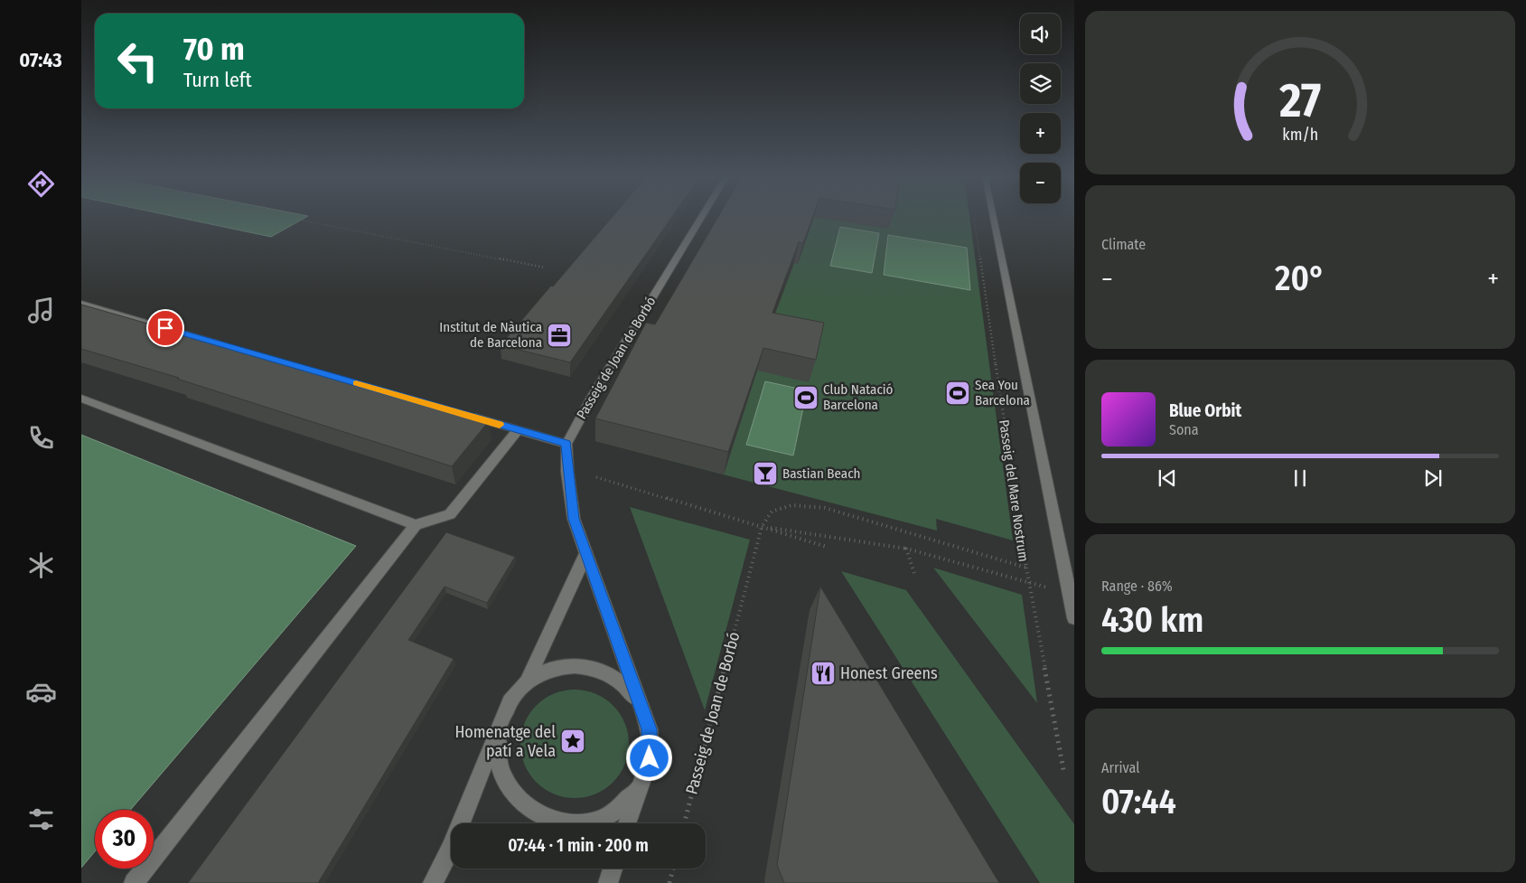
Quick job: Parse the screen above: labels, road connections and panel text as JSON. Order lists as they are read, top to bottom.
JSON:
{
  "streets": {
    "street": ["Passeig de Joan de Borbó"],
    "path": ["Passeig del Mare Nostrum"]
  },
  "crossings": [
    ["Passeig de Joan de Borbó", "Passeig del Mare Nostrum"]
  ],
  "places": {
    "office": ["Institut de Nàutica de Barcelona"],
    "sports": ["Sea You Barcelona", "Club Natació Barcelona"],
    "bar": ["Bastian Beach"],
    "restaurant": ["Honest Greens"],
    "place": ["Homenatge del patí a Vela"]
  },
  "page": {
    "tabs": "07:43",
    "map_buttons": ["+", "−"],
    "turn": ["70 m", "Turn left"],
    "tile": [
      "Climate",
      ["Range · 86%", "430 km"],
      ["Arrival", "07:44"]
    ],
    "heat": ["−", "20°", "+"],
    "song": ["Blue Orbit", "Sona"],
    "limit": "30",
    "trip": "07:44 · 1 min · 200 m",
    "gauge": ["27", "km/h"]
  }
}
